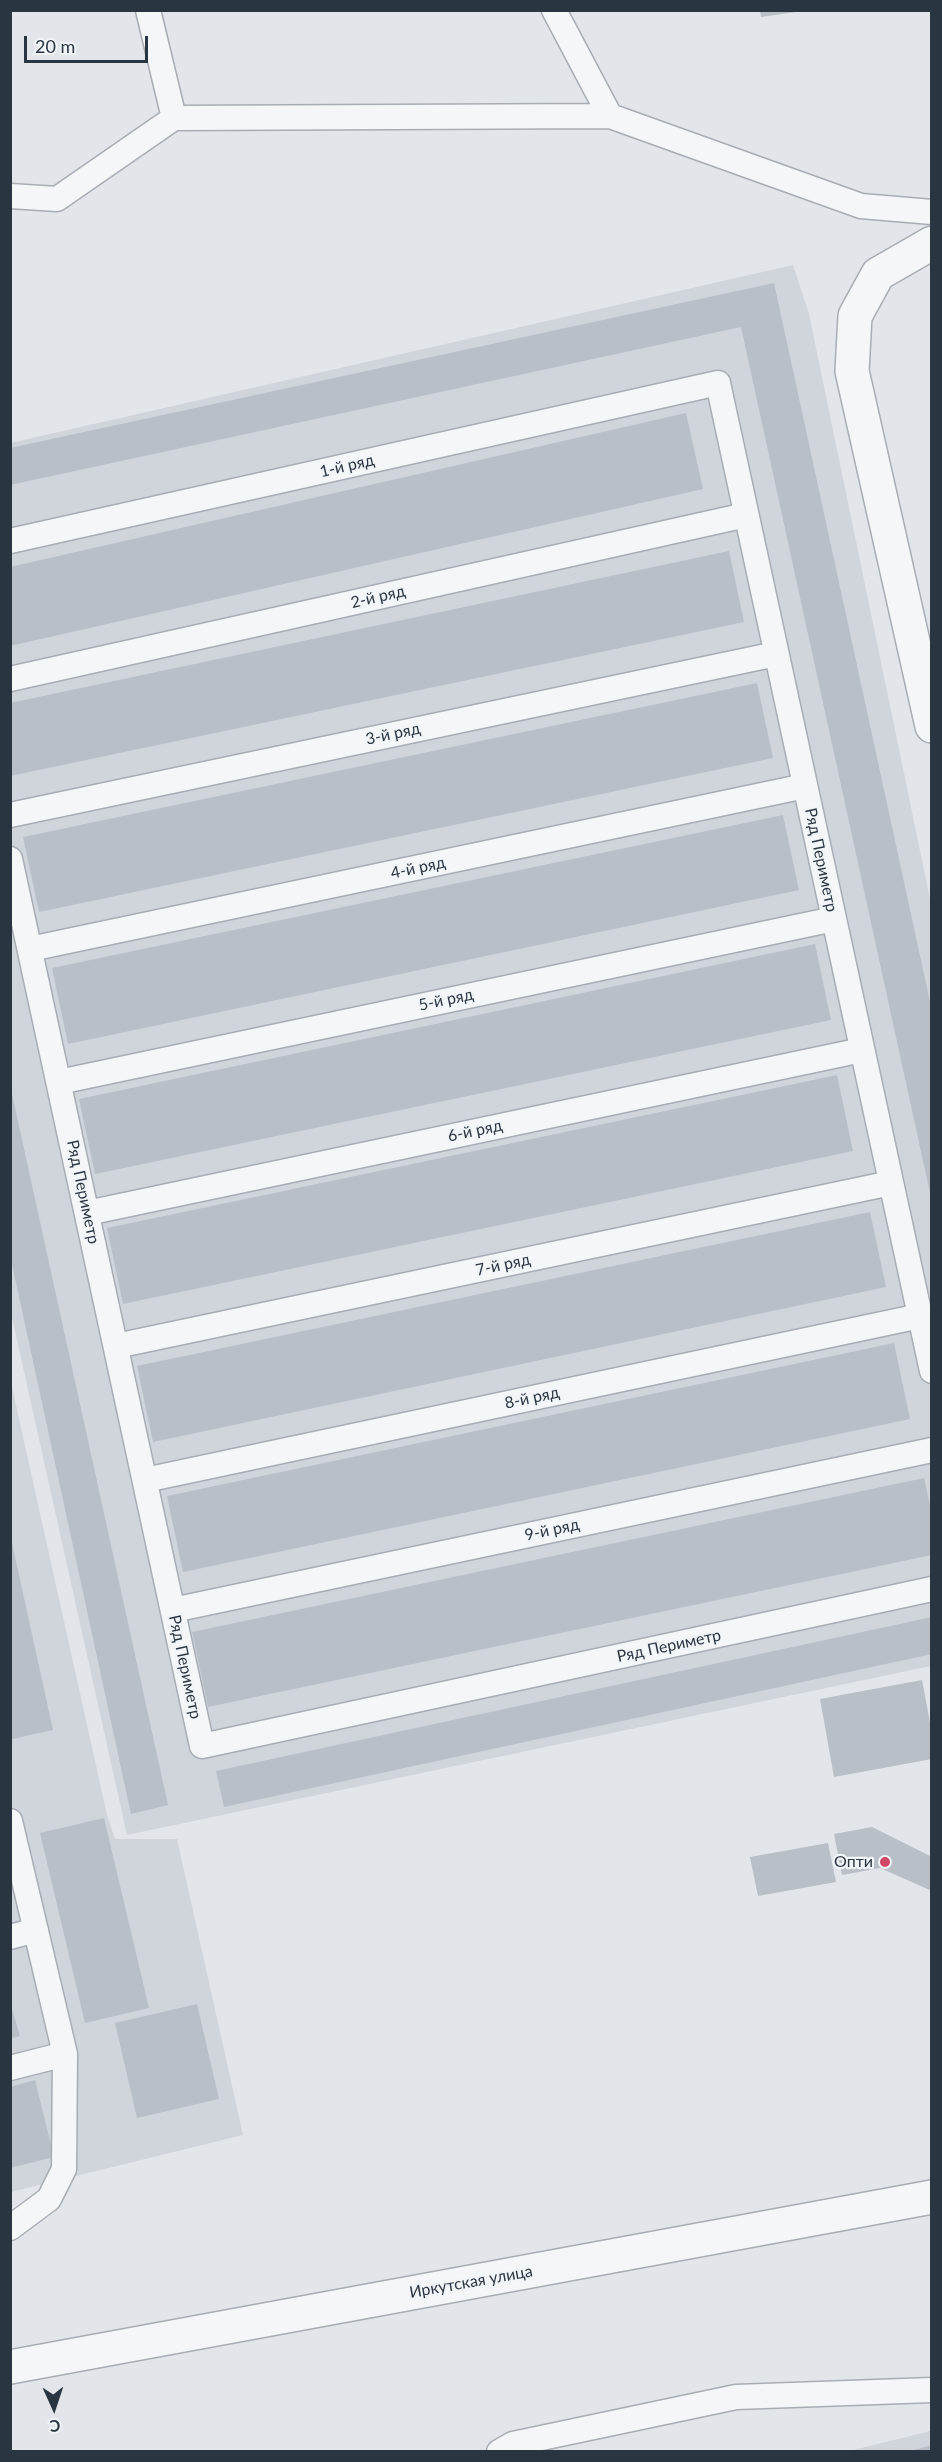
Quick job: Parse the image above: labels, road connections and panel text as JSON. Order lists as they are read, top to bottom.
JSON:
{
  "streets": {
    "street": ["Иркутская улица"],
    "lane": [
      "1-й ряд",
      "2-й ряд",
      "3-й ряд",
      "Ряд Периметр",
      "4-й ряд",
      "5-й ряд",
      "6-й ряд",
      "7-й ряд",
      "8-й ряд",
      "9-й ряд"
    ]
  },
  "crossings": [
    ["1-й ряд", "Ряд Периметр"],
    ["2-й ряд", "Ряд Периметр"],
    ["3-й ряд", "Ряд Периметр"],
    ["Ряд Периметр", "4-й ряд"],
    ["Ряд Периметр", "5-й ряд"],
    ["Ряд Периметр", "6-й ряд"],
    ["Ряд Периметр", "7-й ряд"],
    ["Ряд Периметр", "8-й ряд"],
    ["Ряд Периметр", "9-й ряд"]
  ],
  "places": ["Опти"],
  "scale_bar": "20 m",
  "north": "bottom"
}
